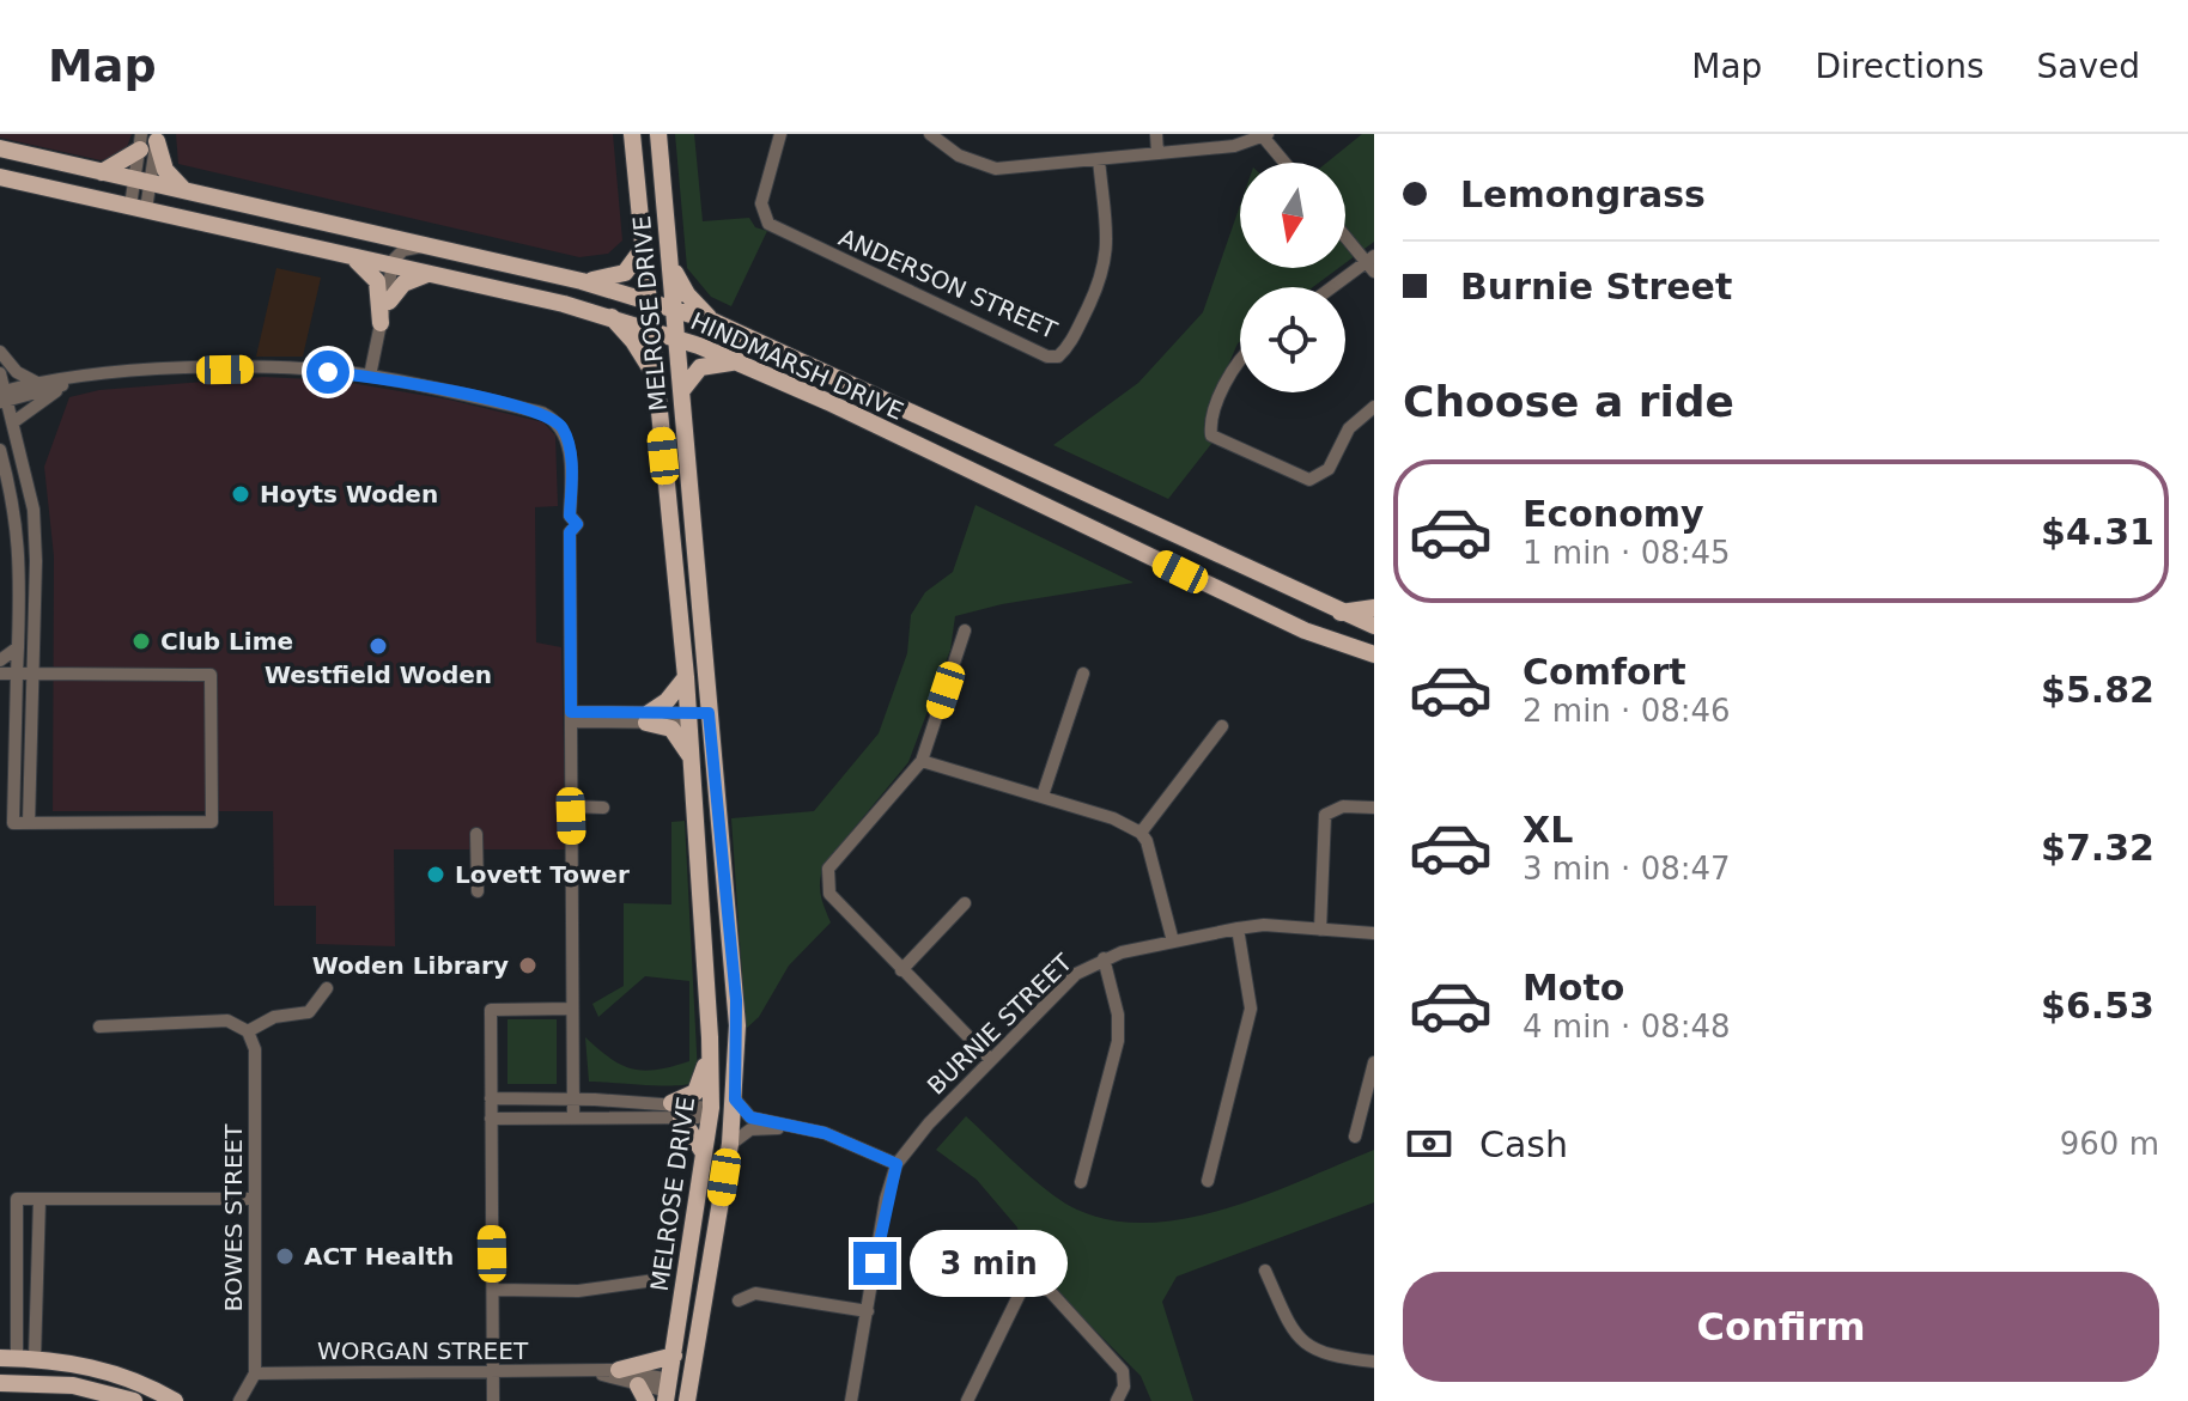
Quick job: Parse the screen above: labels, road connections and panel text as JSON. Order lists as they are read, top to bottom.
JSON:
{
  "streets": {
    "main road": ["MELROSE DRIVE", "HINDMARSH DRIVE"],
    "street": [
      "ANDERSON STREET",
      "BURNIE STREET",
      "BOWES STREET",
      "WORGAN STREET"
    ]
  },
  "crossings": [
    ["MELROSE DRIVE", "HINDMARSH DRIVE"],
    ["MELROSE DRIVE", "WORGAN STREET"],
    ["BOWES STREET", "WORGAN STREET"]
  ],
  "places": [
    "Hoyts Woden",
    "Club Lime",
    "Westfield Woden",
    "Lovett Tower",
    "Woden Library",
    "ACT Health"
  ],
  "north": "bottom",
  "page": {
    "header": "Map",
    "nav": ["Map", "Directions", "Saved"],
    "banner": ["Lemongrass", "Burnie Street"],
    "heading": "Choose a ride",
    "list": [
      {
        "name": "Economy",
        "note": "1 min · 08:45",
        "value": "$4.31"
      },
      {
        "name": "Comfort",
        "note": "2 min · 08:46",
        "value": "$5.82"
      },
      {
        "name": "XL",
        "note": "3 min · 08:47",
        "value": "$7.32"
      },
      {
        "name": "Moto",
        "note": "4 min · 08:48",
        "value": "$6.53"
      }
    ],
    "pay": ["Cash", "960 m"],
    "bubble": "3 min",
    "buttons": "Confirm"
  }
}
